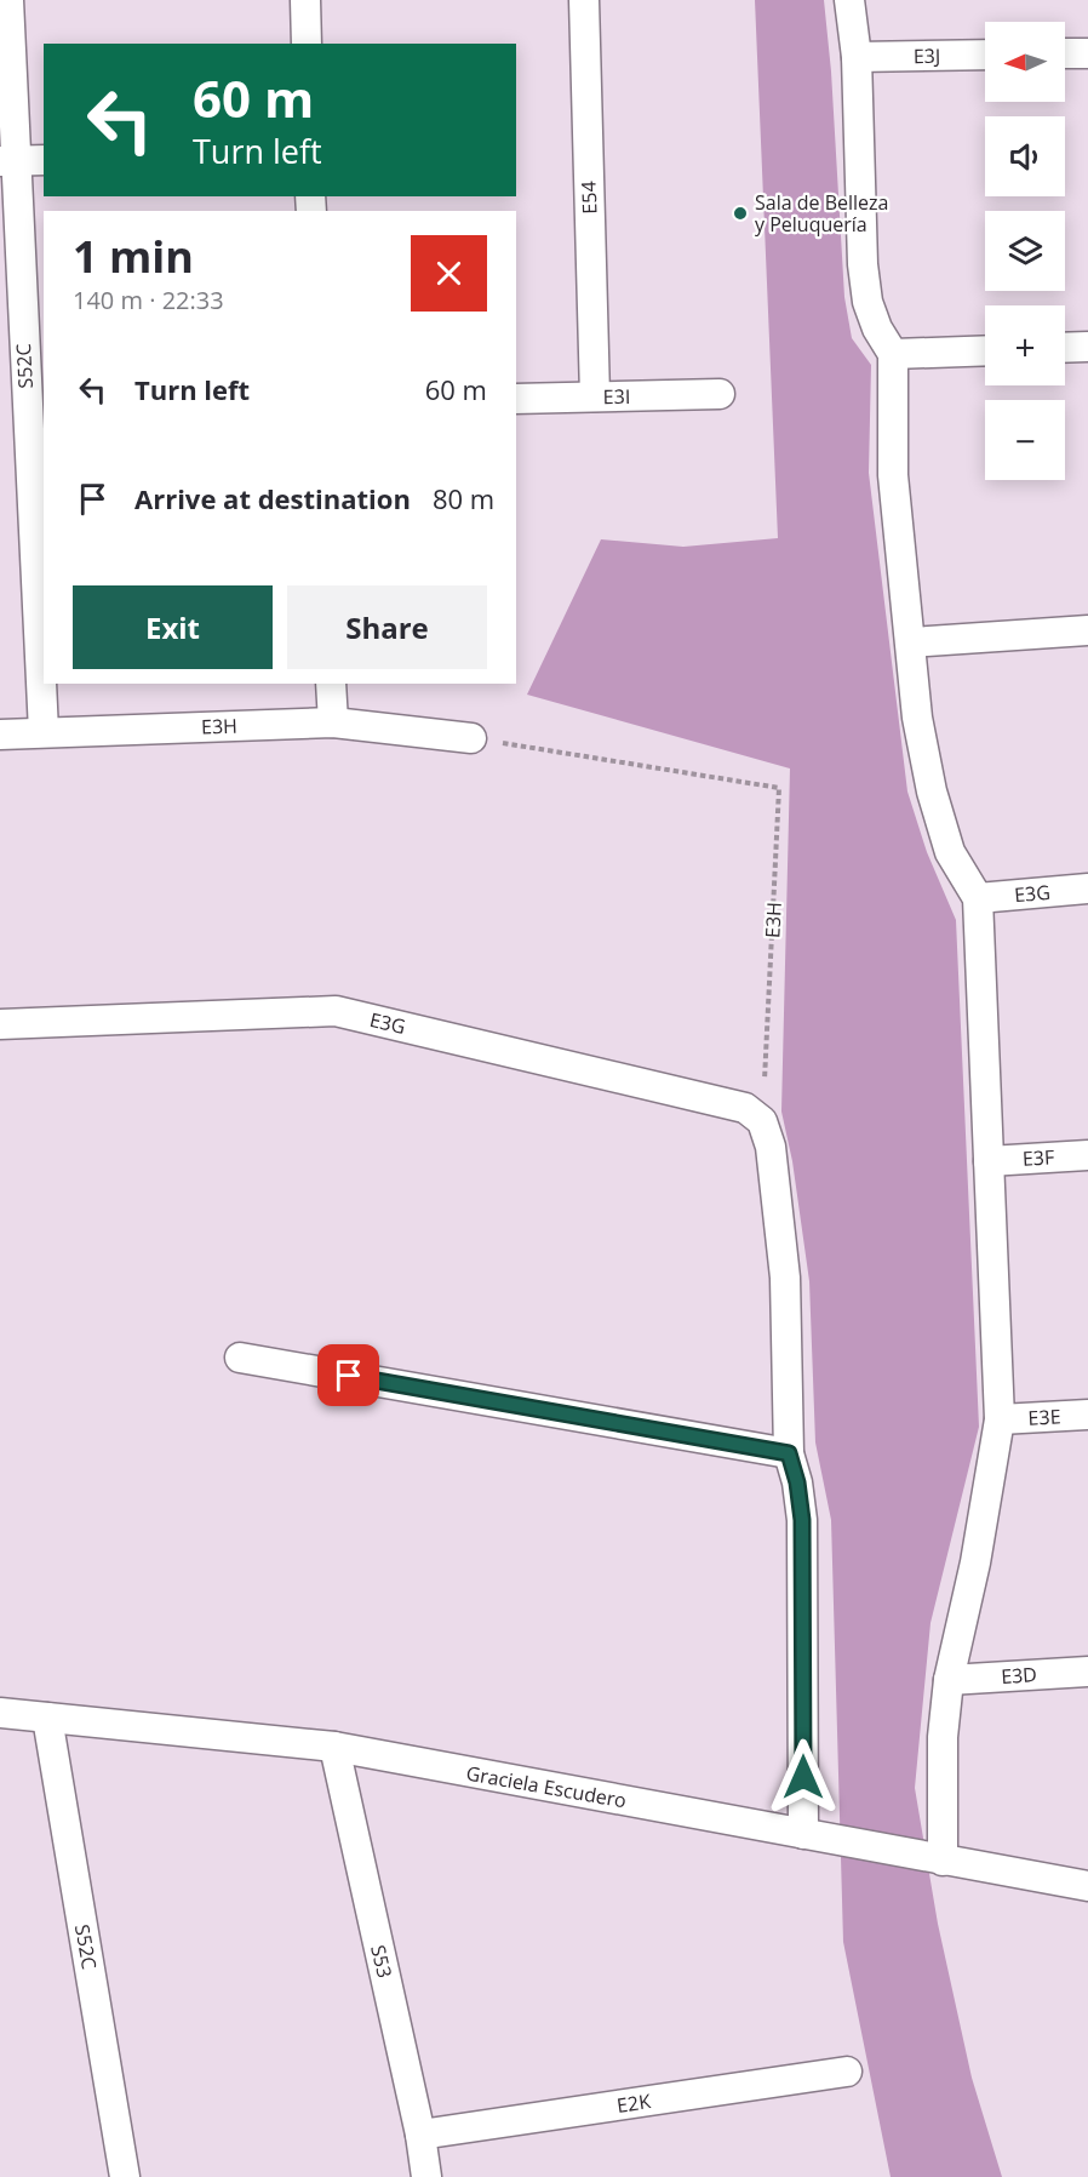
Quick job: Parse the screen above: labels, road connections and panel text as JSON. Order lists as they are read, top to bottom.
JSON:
{
  "streets": {
    "street": [
      "E3J",
      "E54",
      "S52C",
      "E3I",
      "E3H",
      "E3G",
      "E3F",
      "E3E",
      "E3D",
      "Graciela Escudero",
      "S53",
      "E2K"
    ]
  },
  "crossings": [
    ["E54", "E3I"],
    ["S52C", "E3H"],
    ["S52C", "Graciela Escudero"],
    ["E3H", "E3G"],
    ["Graciela Escudero", "S53"],
    ["S53", "E2K"]
  ],
  "places": ["Sala de Belleza y Peluquería"],
  "north": "left",
  "page": {
    "map_buttons": ["+", "−"],
    "turn": ["60 m", "Turn left"],
    "heading": ["1 min", "140 m · 22:33"],
    "list": [
      {
        "name": "Turn left",
        "value": "60 m"
      },
      {
        "name": "Arrive at destination",
        "value": "80 m"
      }
    ],
    "buttons": ["Exit", "Share"]
  }
}
